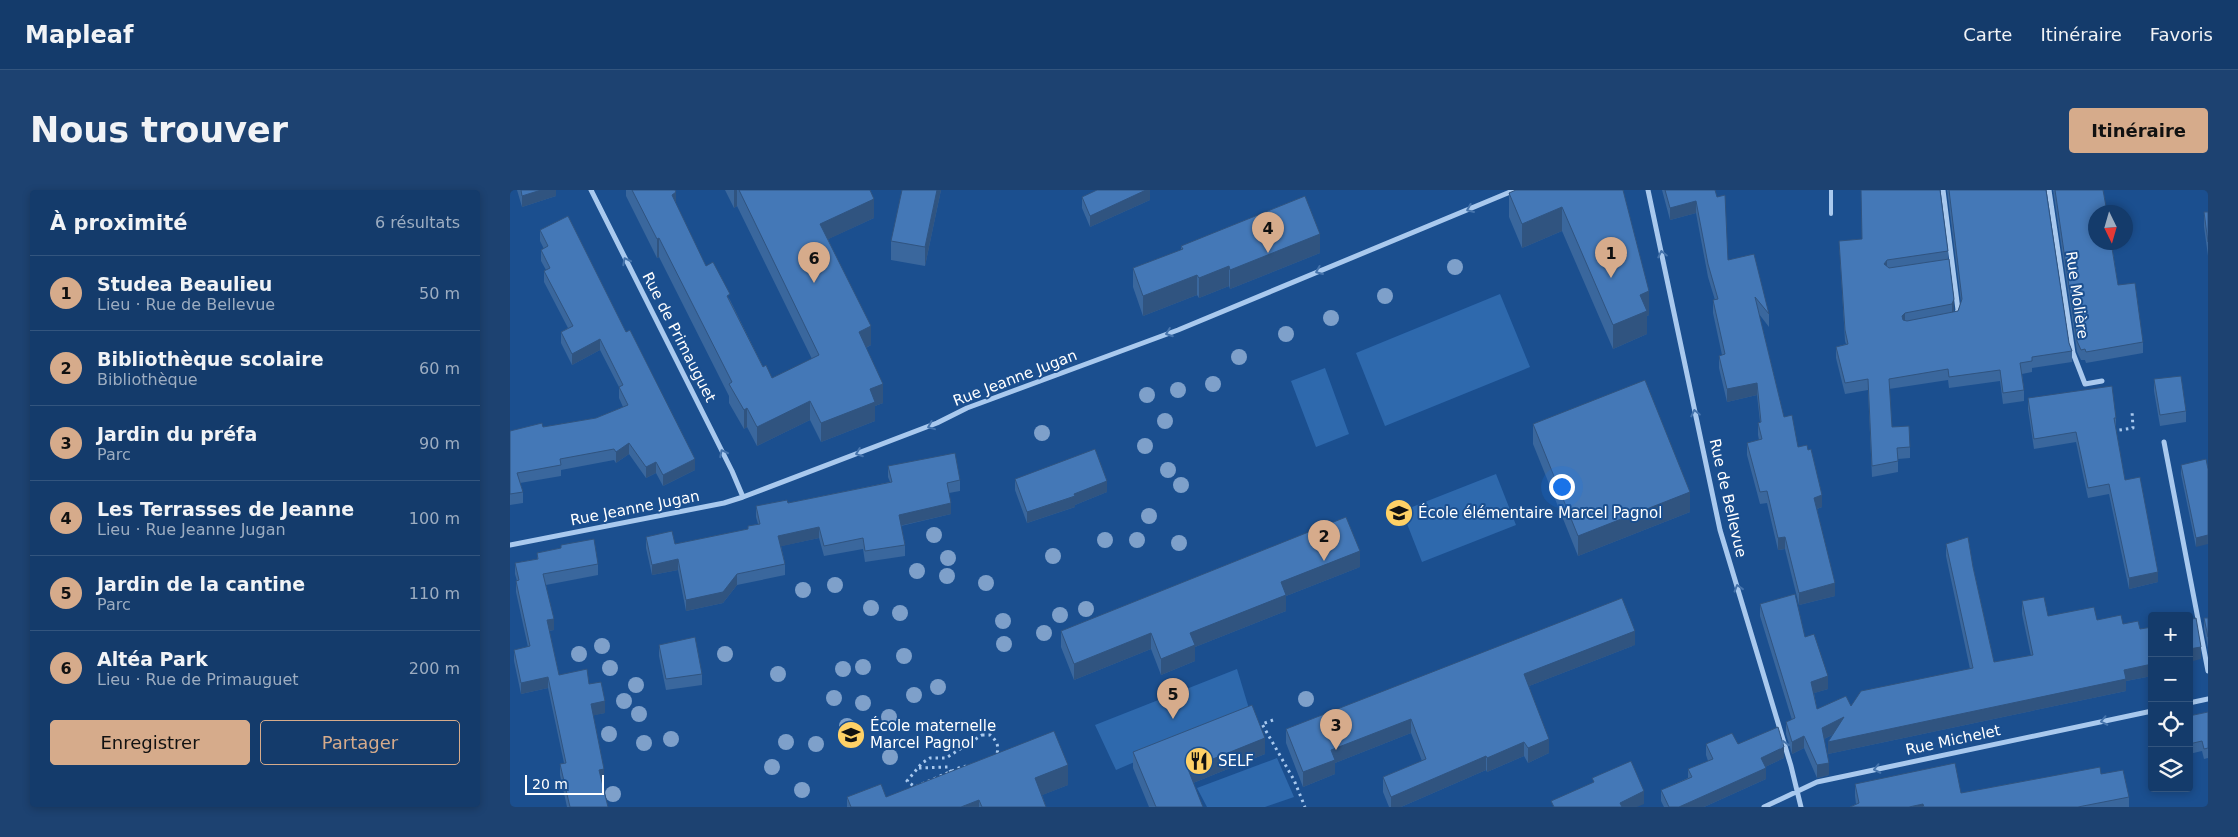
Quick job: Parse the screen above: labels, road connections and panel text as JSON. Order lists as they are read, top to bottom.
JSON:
{
  "streets": {
    "street": [
      "Rue Molière",
      "Rue de Primauguet",
      "Rue Jeanne Jugan",
      "Rue de Bellevue",
      "Rue Michelet"
    ]
  },
  "crossings": [
    ["Rue de Primauguet", "Rue Jeanne Jugan"],
    ["Rue de Bellevue", "Rue Michelet"]
  ],
  "one_way": [
    "Rue de Primauguet",
    "Rue Jeanne Jugan",
    "Rue de Bellevue",
    "Rue Michelet"
  ],
  "places": {
    "school or university": ["École élémentaire Marcel Pagnol", "École maternelle Marcel Pagnol"],
    "restaurant": ["SELF"]
  },
  "scale_bar": "20 m",
  "north": "bottom",
  "page": {
    "header": "Mapleaf",
    "nav": ["Carte", "Itinéraire", "Favoris"],
    "buttons": [
      "Itinéraire",
      ["Enregistrer", "Partager"]
    ],
    "title": "Nous trouver",
    "heading": ["À proximité", "6 résultats"],
    "pins": [
      "4",
      "1",
      "6",
      "2",
      "5",
      "3"
    ],
    "list": [
      {
        "mark": "1",
        "name": "Studea Beaulieu",
        "note": "Lieu · Rue de Bellevue",
        "value": "50 m"
      },
      {
        "mark": "2",
        "name": "Bibliothèque scolaire",
        "note": "Bibliothèque",
        "value": "60 m"
      },
      {
        "mark": "3",
        "name": "Jardin du préfa",
        "note": "Parc",
        "value": "90 m"
      },
      {
        "mark": "4",
        "name": "Les Terrasses de Jeanne",
        "note": "Lieu · Rue Jeanne Jugan",
        "value": "100 m"
      },
      {
        "mark": "5",
        "name": "Jardin de la cantine",
        "note": "Parc",
        "value": "110 m"
      },
      {
        "mark": "6",
        "name": "Altéa Park",
        "note": "Lieu · Rue de Primauguet",
        "value": "200 m"
      }
    ],
    "map_buttons": ["+", "−"],
    "scale": "20 m"
  }
}
